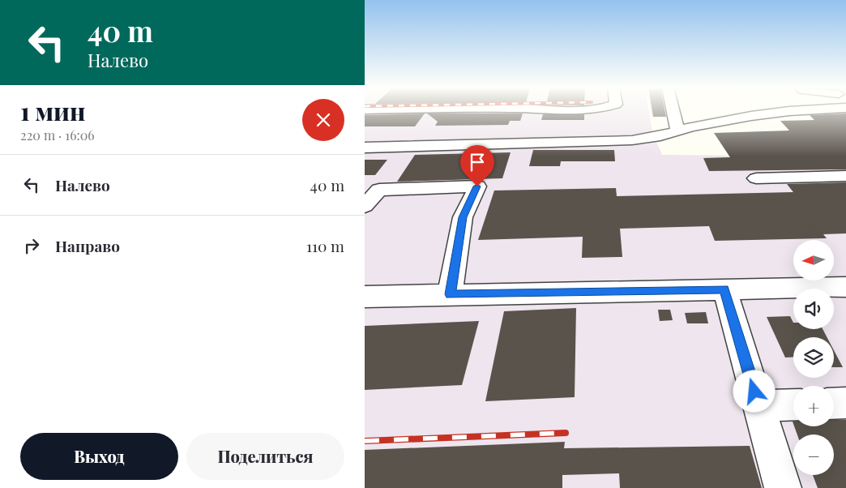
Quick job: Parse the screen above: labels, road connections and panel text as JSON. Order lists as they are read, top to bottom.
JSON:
{
  "north": "left",
  "page": {
    "turn": ["40 m", "Налево"],
    "heading": ["1 мин", "220 m · 16:06"],
    "list": [
      {
        "name": "Налево",
        "value": "40 m"
      },
      {
        "name": "Направо",
        "value": "110 m"
      }
    ],
    "map_buttons": ["+", "−"],
    "buttons": ["Выход", "Поделиться"]
  }
}
